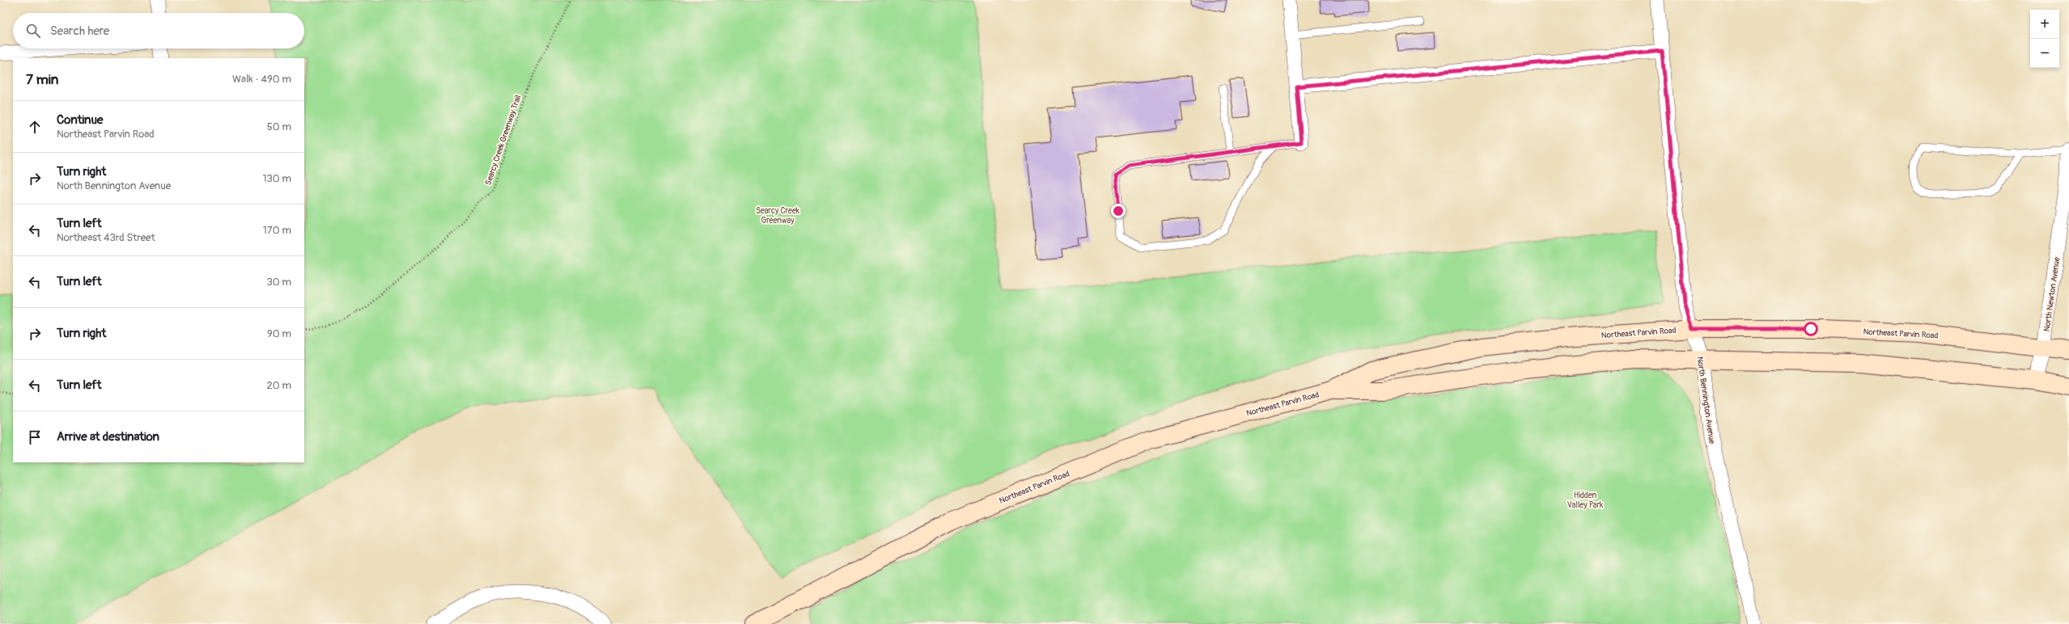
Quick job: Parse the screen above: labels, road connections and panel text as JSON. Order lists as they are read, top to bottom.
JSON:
{
  "streets": {
    "main road": ["Northeast Parvin Road"],
    "street": ["North Newton Avenue", "North Bennington Avenue"],
    "path": ["Searcy Creek Greenway Trail"]
  },
  "crossings": [
    ["North Newton Avenue", "Northeast Parvin Road"],
    ["Northeast Parvin Road", "North Bennington Avenue"]
  ],
  "parks": ["Searcy Creek Greenway", "Hidden Valley Park"],
  "page": {
    "map_buttons": ["+", "−"],
    "search": "Search here",
    "heading": ["7 min", "Walk · 490 m"],
    "list": [
      ["Continue", "Northeast Parvin Road", "50 m"],
      ["Turn right", "North Bennington Avenue", "130 m"],
      ["Turn left", "Northeast 43rd Street", "170 m"],
      ["Turn left", "30 m"],
      ["Turn right", "90 m"],
      ["Turn left", "20 m"],
      "Arrive at destination"
    ]
  }
}
